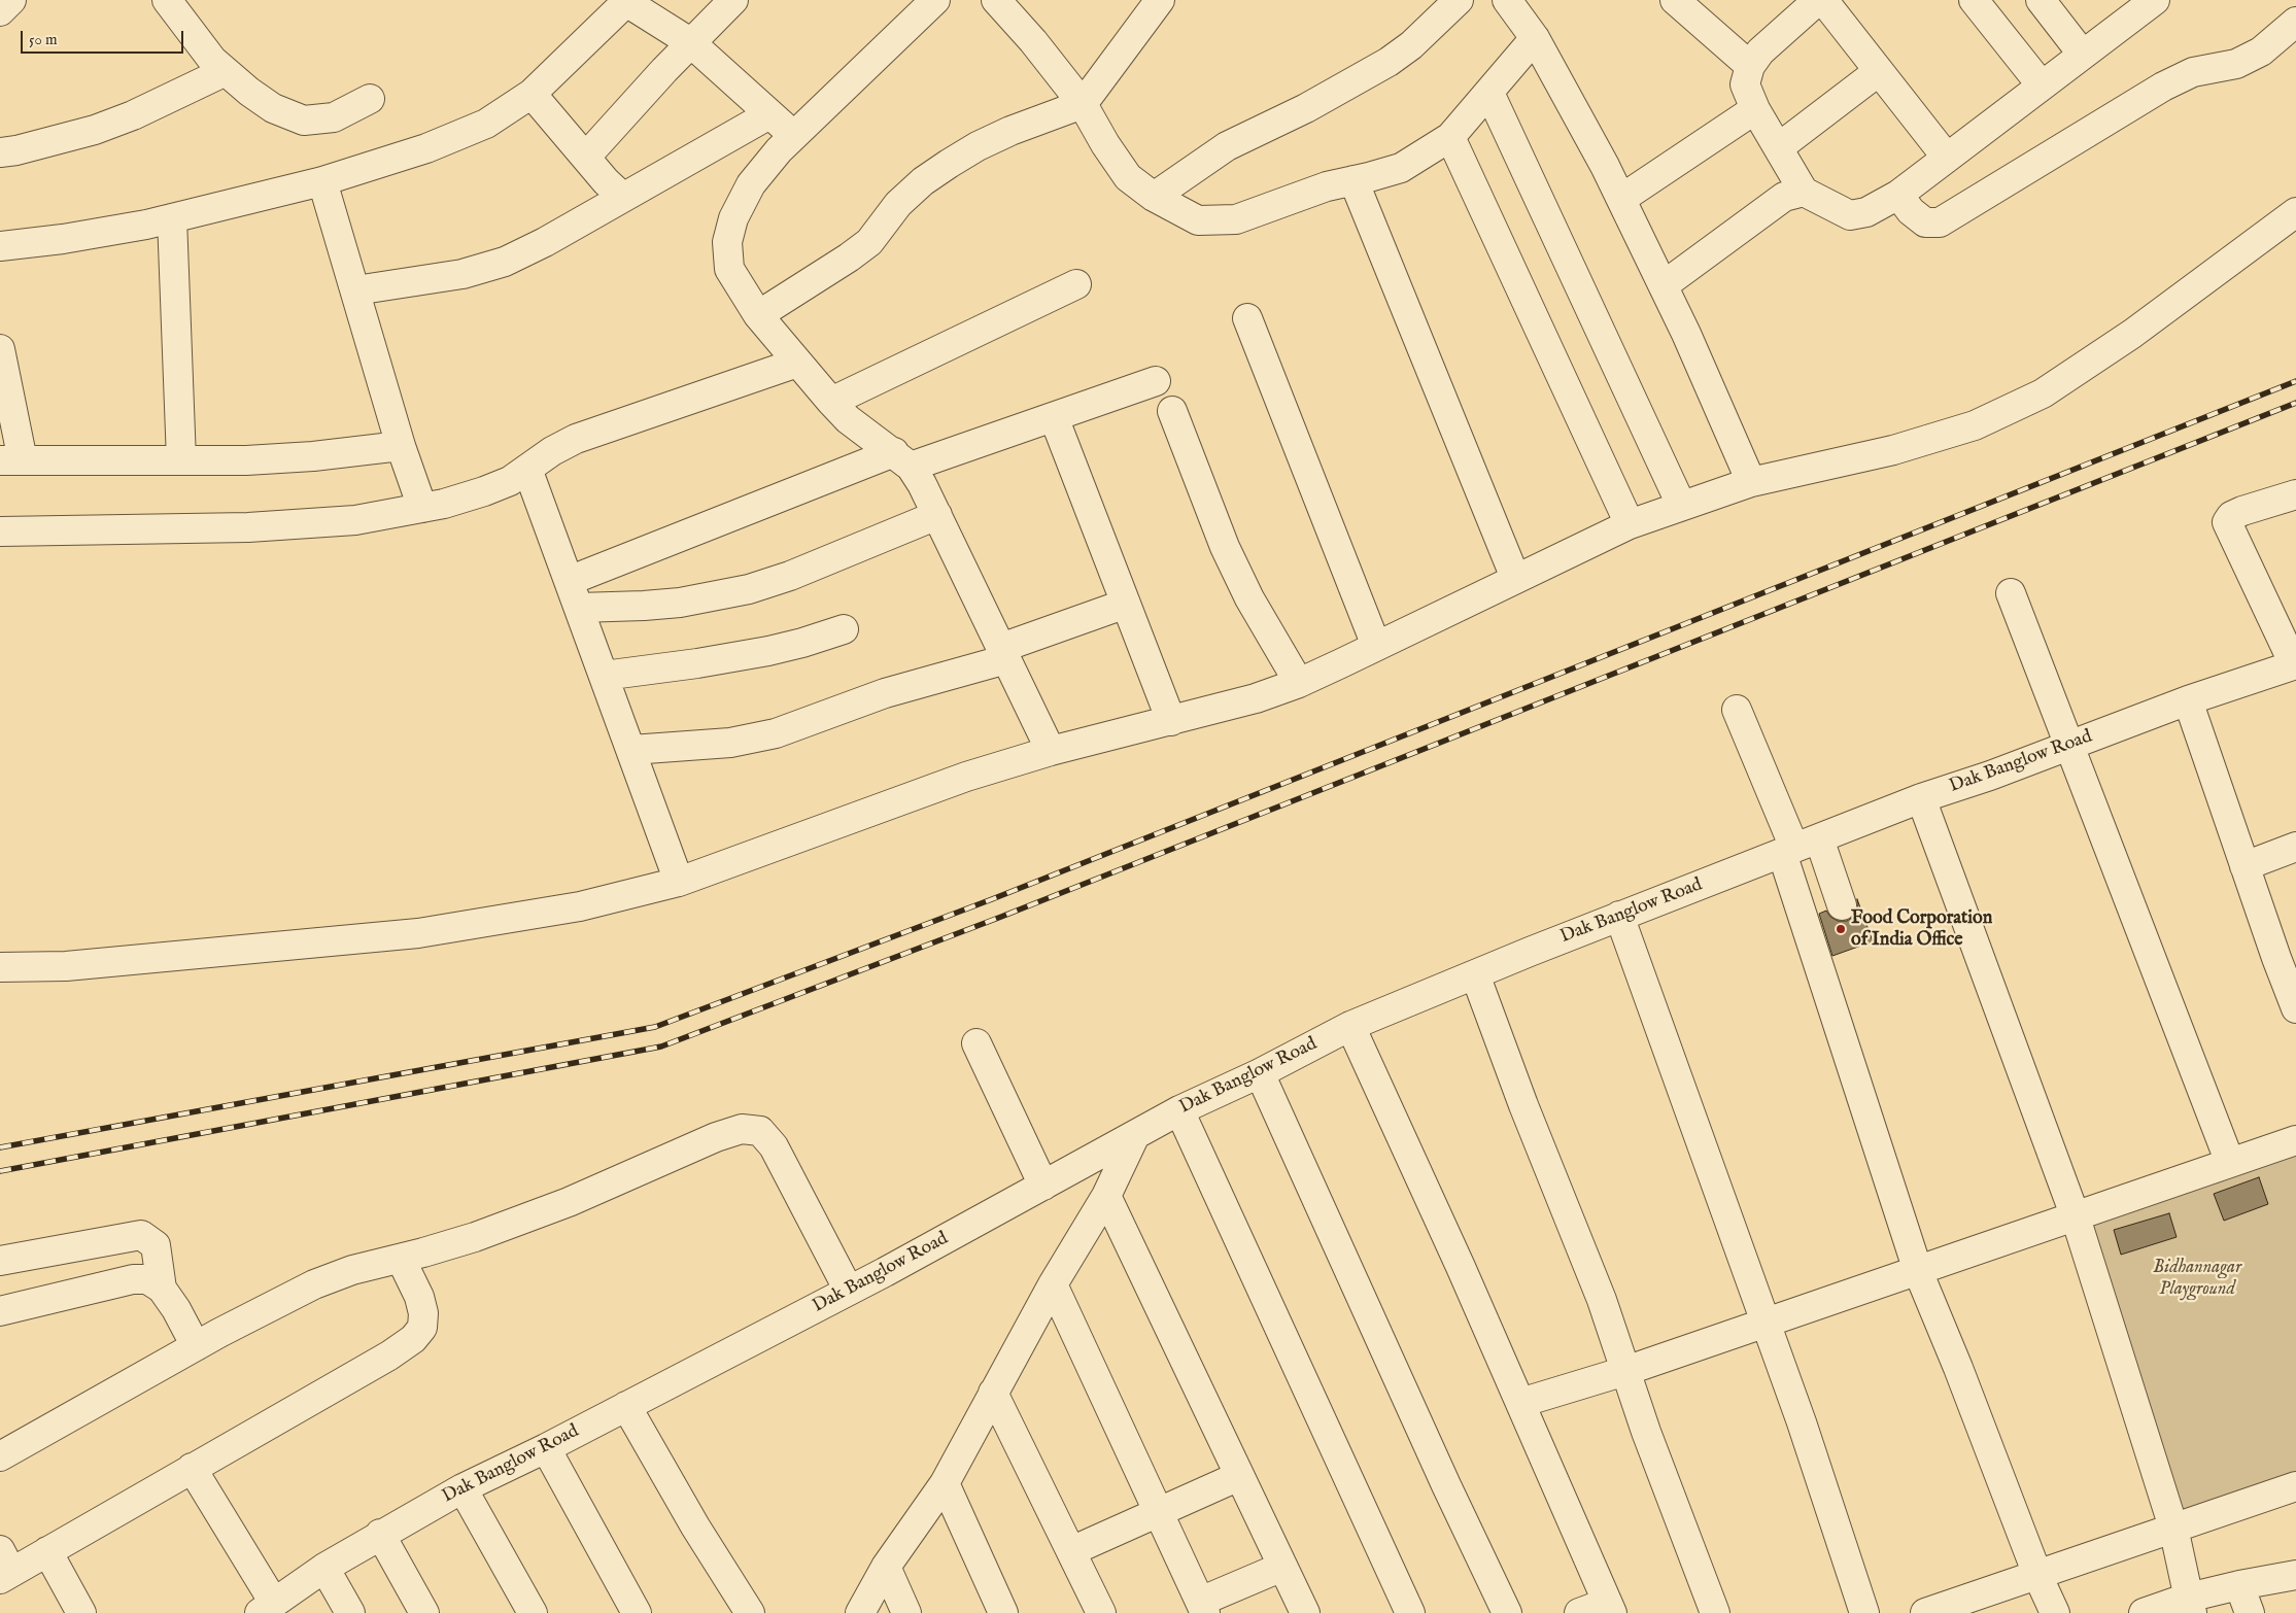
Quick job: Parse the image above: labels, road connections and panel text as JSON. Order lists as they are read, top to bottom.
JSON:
{
  "streets": {
    "street": ["Dak Banglow Road"]
  },
  "parks": ["Bidhannagar Playground"],
  "places": ["Food Corporation of India Office"],
  "scale_bar": "50 m"
}
